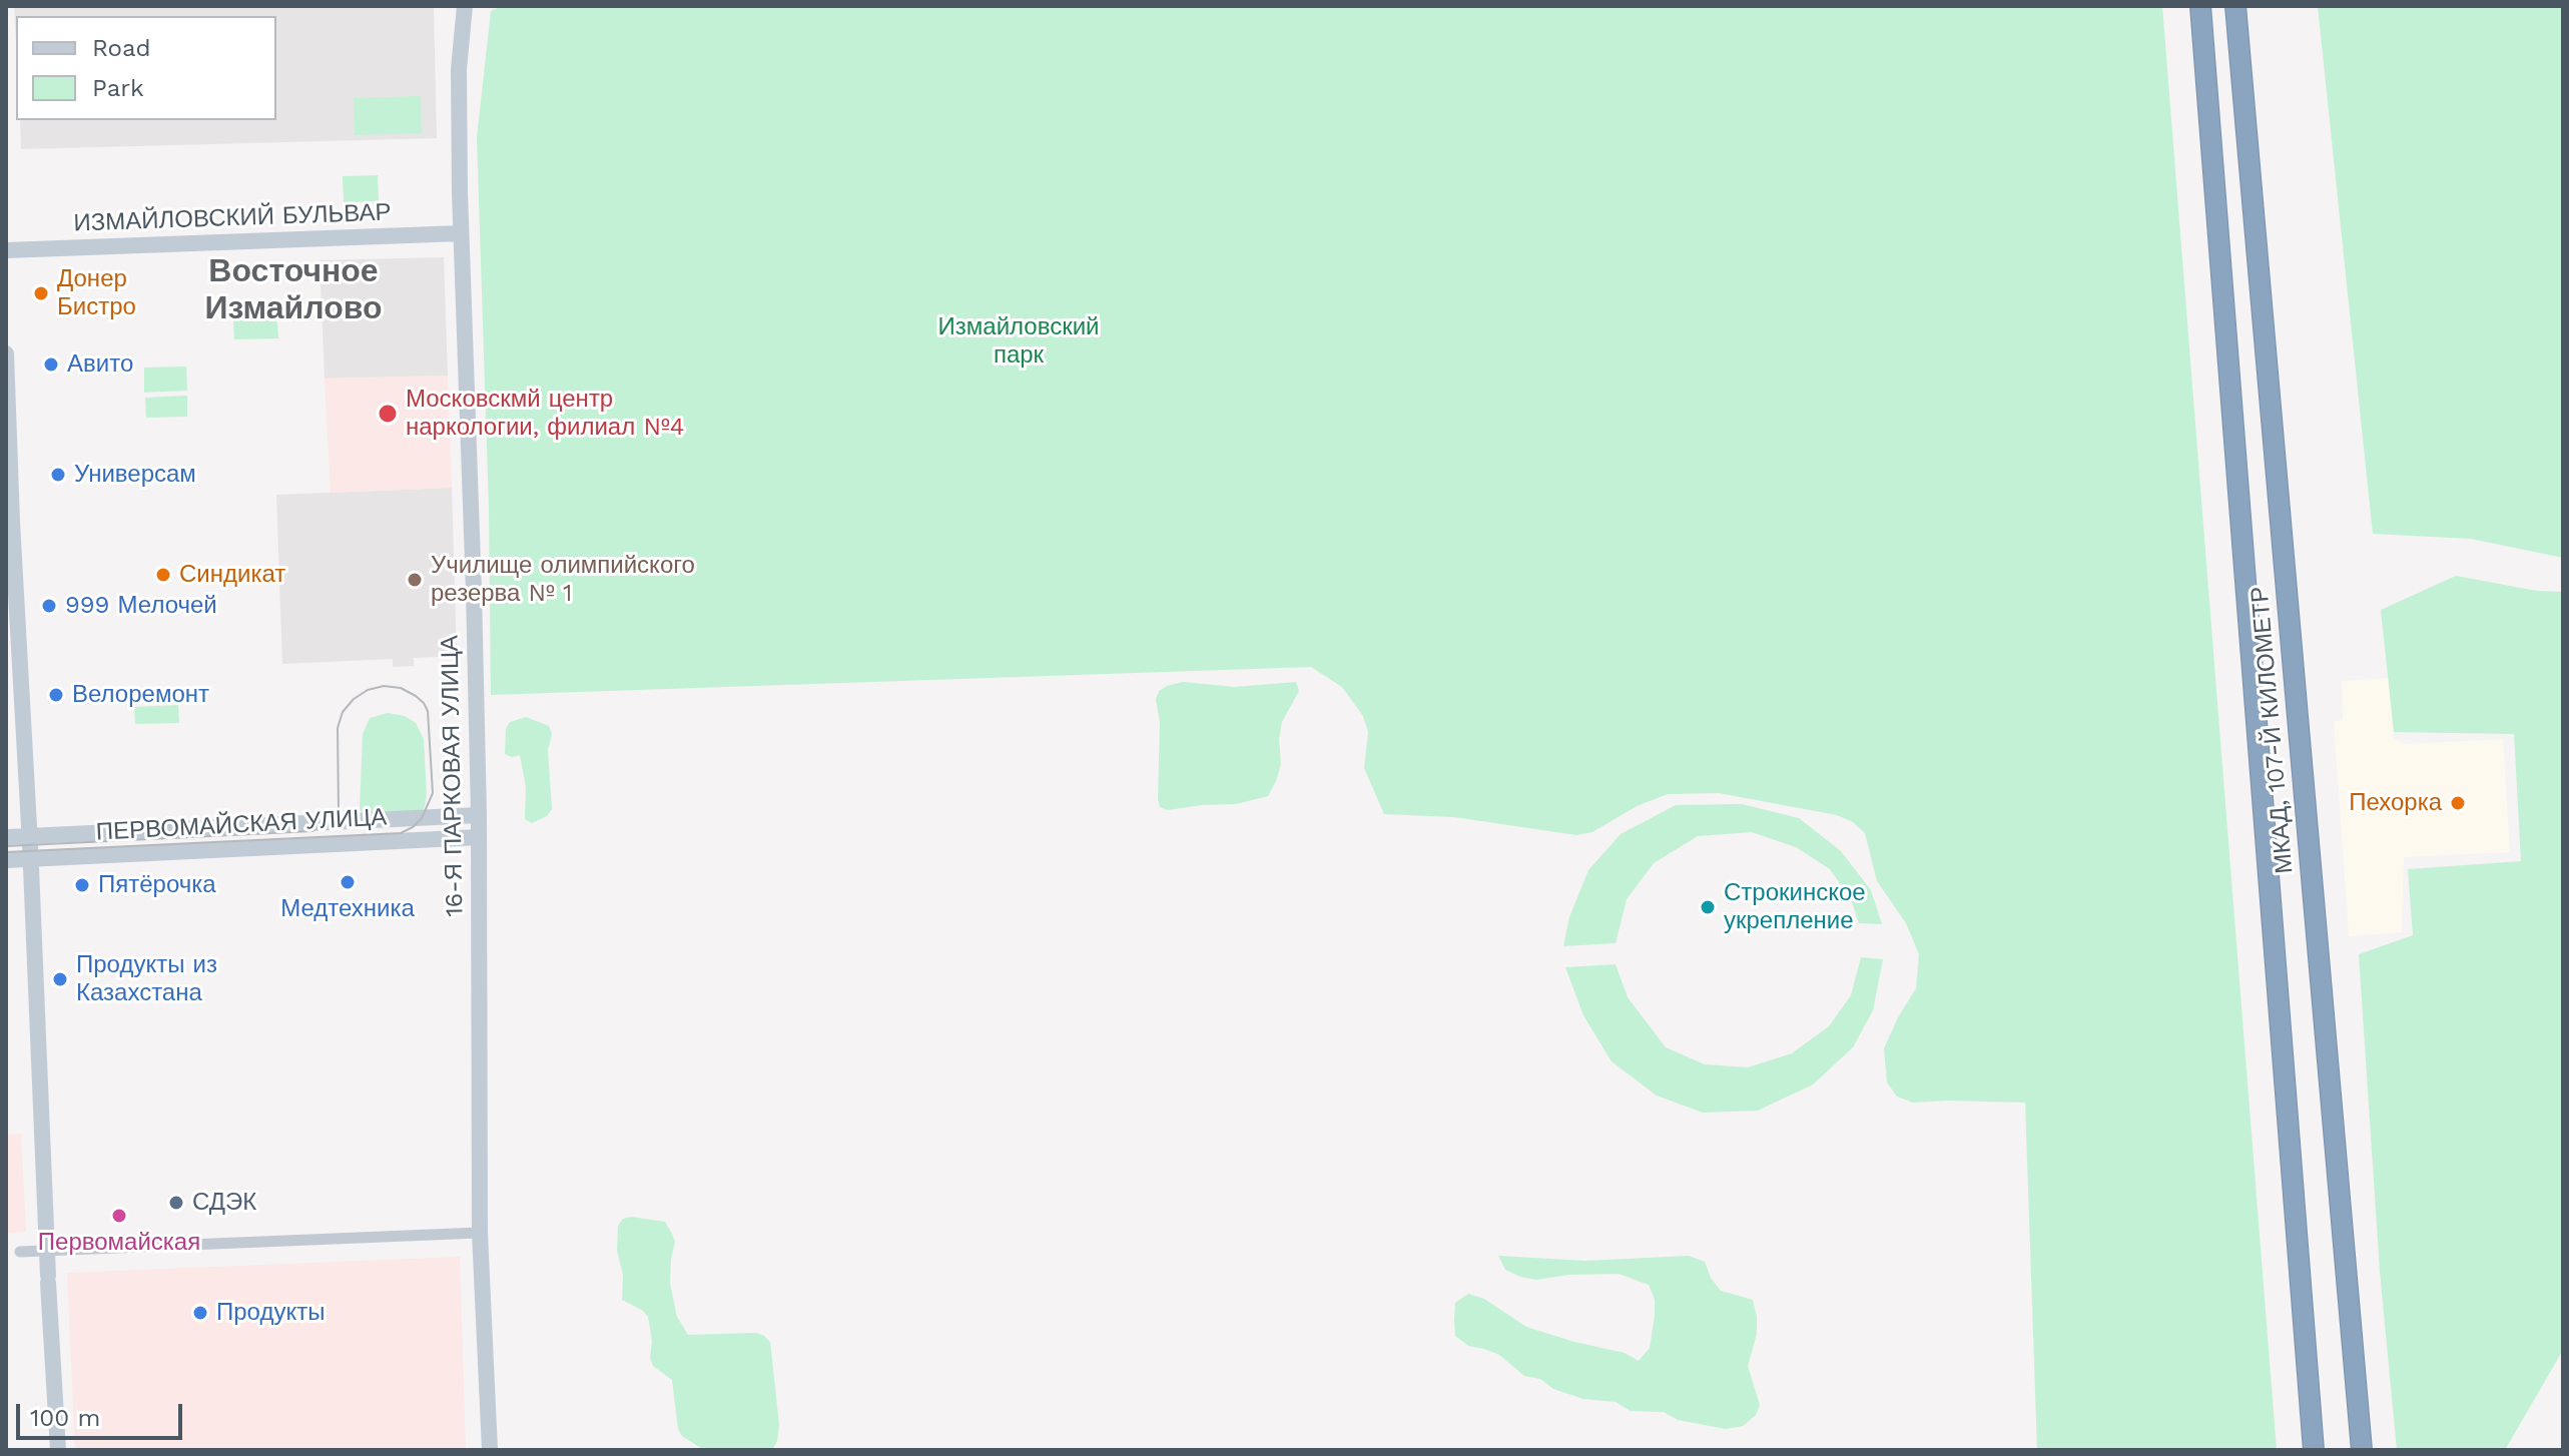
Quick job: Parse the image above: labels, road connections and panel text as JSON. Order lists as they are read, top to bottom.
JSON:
{
  "streets": {
    "highway": ["МКАД, 107-Й КИЛОМЕТР"],
    "main road": ["ИЗМАЙЛОВСКИЙ БУЛЬВАР", "16-Я ПАРКОВАЯ УЛИЦА", "ПЕРВОМАЙСКАЯ УЛИЦА"]
  },
  "crossings": [
    ["ИЗМАЙЛОВСКИЙ БУЛЬВАР", "16-Я ПАРКОВАЯ УЛИЦА"],
    ["16-Я ПАРКОВАЯ УЛИЦА", "ПЕРВОМАЙСКАЯ УЛИЦА"]
  ],
  "districts": ["Восточное Измайлово"],
  "parks": ["Измайловский парк"],
  "places": [
    "Донер Бистро",
    "Авито",
    "Московскмй центр наркологии, филиал №4",
    "Универсам",
    "Синдикат",
    "Училище олимпийского резерва № 1",
    "999 Мелочей",
    "Велоремонт",
    "Пехорка",
    "Медтехника",
    "Пятёрочка",
    "Строкинское укрепление",
    "Продукты из Казахстана",
    "СДЭК",
    "Первомайская",
    "Продукты"
  ],
  "legend": ["Road", "Park"],
  "scale_bar": "100 m"
}
